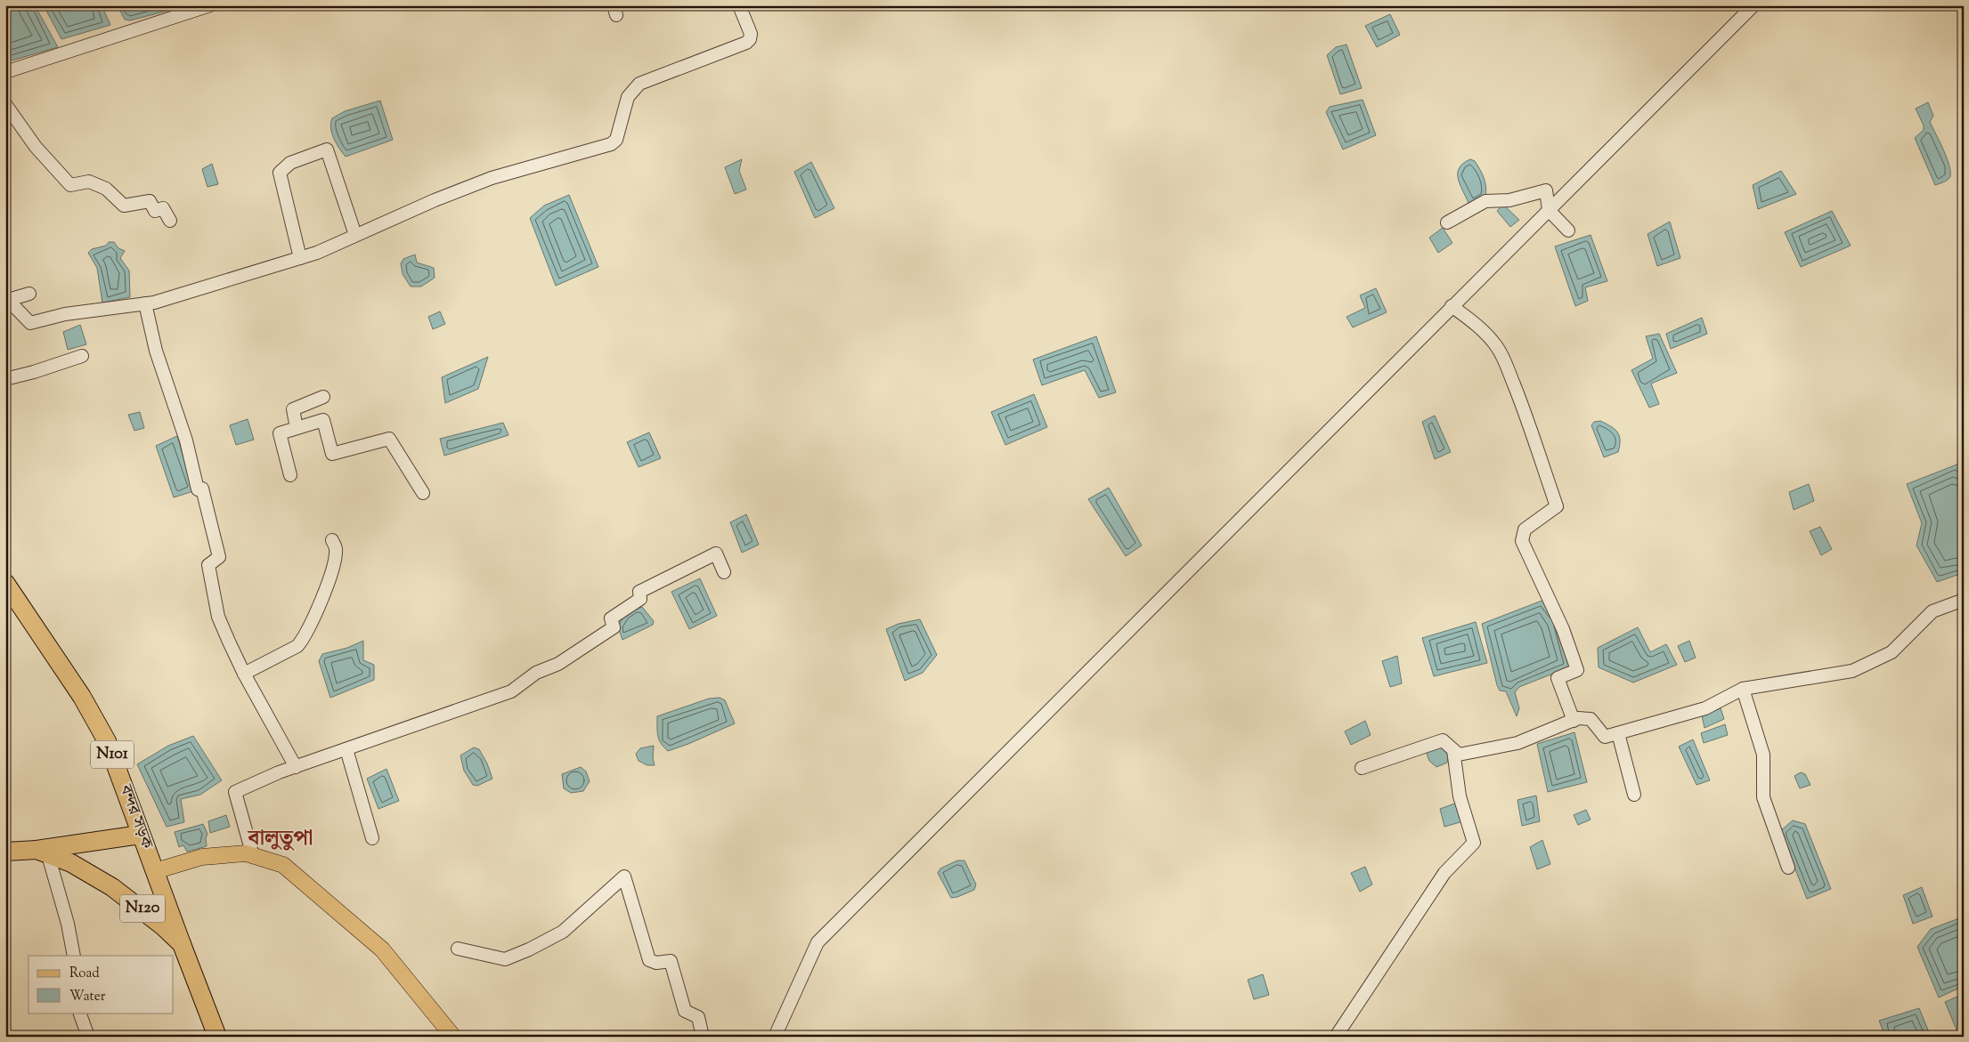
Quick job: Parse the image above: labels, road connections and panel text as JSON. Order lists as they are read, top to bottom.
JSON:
{
  "streets": {
    "highway": ["N101", "বন্দর সড়ক", "N120"]
  },
  "crossings": [
    ["বন্দর সড়ক", "N120"]
  ],
  "districts": ["বালুতুপা"],
  "legend": ["Road", "Water"]
}
